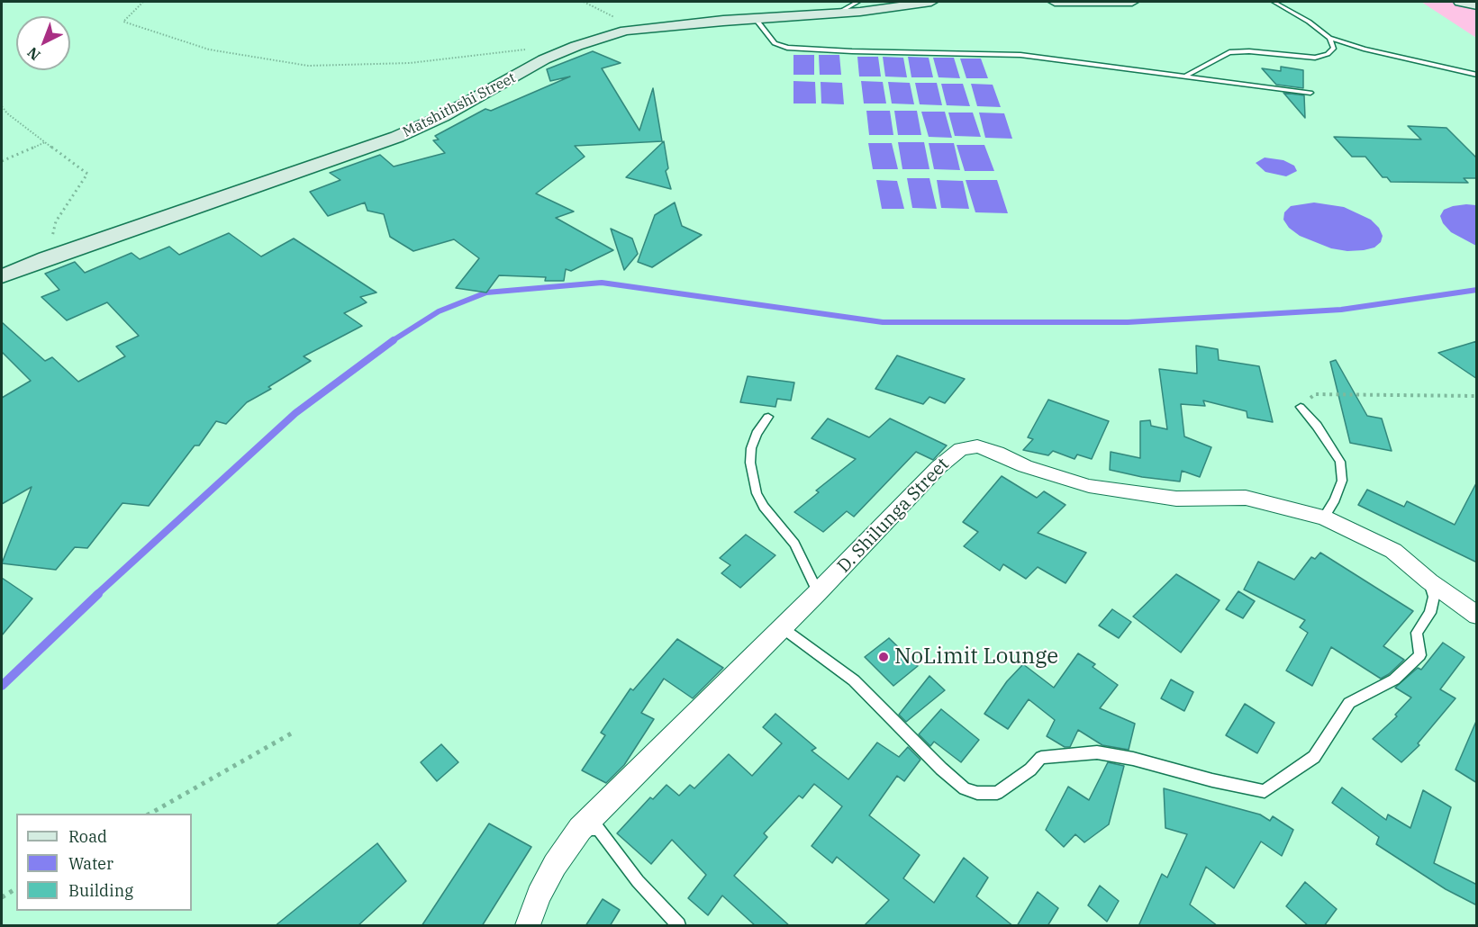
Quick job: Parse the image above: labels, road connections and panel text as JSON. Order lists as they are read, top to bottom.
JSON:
{
  "streets": {
    "main road": ["Matshithshi Street"],
    "street": ["D. Shilunga Street"]
  },
  "places": ["NoLimit Lounge"],
  "legend": ["Road", "Water", "Building"],
  "north": "bottom left"
}
